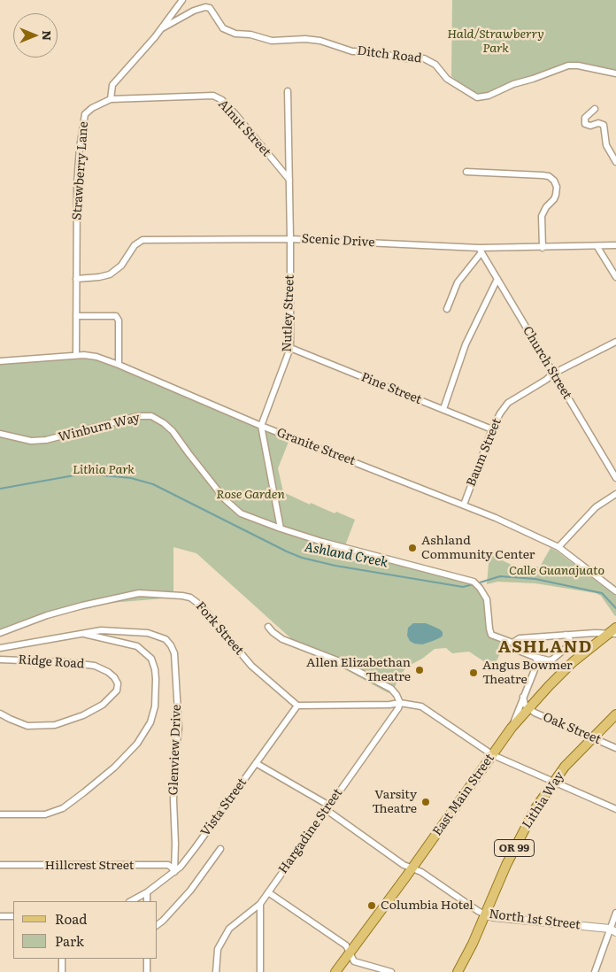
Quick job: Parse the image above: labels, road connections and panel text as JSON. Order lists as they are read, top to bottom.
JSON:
{
  "streets": {
    "main road": ["East Main Street", "Lithia Way", "OR 99"],
    "street": [
      "Ditch Road",
      "Alnut Street",
      "Strawberry Lane",
      "Scenic Drive",
      "Nutley Street",
      "Church Street",
      "Pine Street",
      "Winburn Way",
      "Granite Street",
      "Baum Street",
      "Fork Street",
      "Ridge Road",
      "Oak Street",
      "Glenview Drive",
      "Vista Street",
      "Hargadine Street",
      "Hillcrest Street",
      "North 1st Street"
    ]
  },
  "crossings": [
    ["Alnut Street", "Strawberry Lane"],
    ["Alnut Street", "Nutley Street"],
    ["Strawberry Lane", "Scenic Drive"],
    ["Strawberry Lane", "Granite Street"],
    ["Scenic Drive", "Nutley Street"],
    ["Scenic Drive", "Church Street"],
    ["Nutley Street", "Pine Street"],
    ["Nutley Street", "Granite Street"],
    ["Church Street", "Baum Street"],
    ["Pine Street", "Baum Street"],
    ["Granite Street", "Baum Street"],
    ["Fork Street", "Vista Street"],
    ["Oak Street", "East Main Street"],
    ["Oak Street", "Lithia Way"],
    ["Glenview Drive", "Vista Street"],
    ["Glenview Drive", "Hillcrest Street"],
    ["East Main Street", "North 1st Street"],
    ["Lithia Way", "North 1st Street"],
    ["Vista Street", "Hillcrest Street"],
    ["Vista Street", "North 1st Street"],
    ["Hargadine Street", "North 1st Street"]
  ],
  "districts": ["ASHLAND"],
  "water": ["Ashland Creek"],
  "parks": [
    "Hald/Strawberry Park",
    "Lithia Park",
    "Rose Garden",
    "Calle Guanajuato"
  ],
  "places": [
    "Ashland Community Center",
    "Allen Elizabethan Theatre",
    "Angus Bowmer Theatre",
    "Varsity Theatre",
    "Columbia Hotel"
  ],
  "legend": ["Road", "Park"],
  "north": "right"
}
